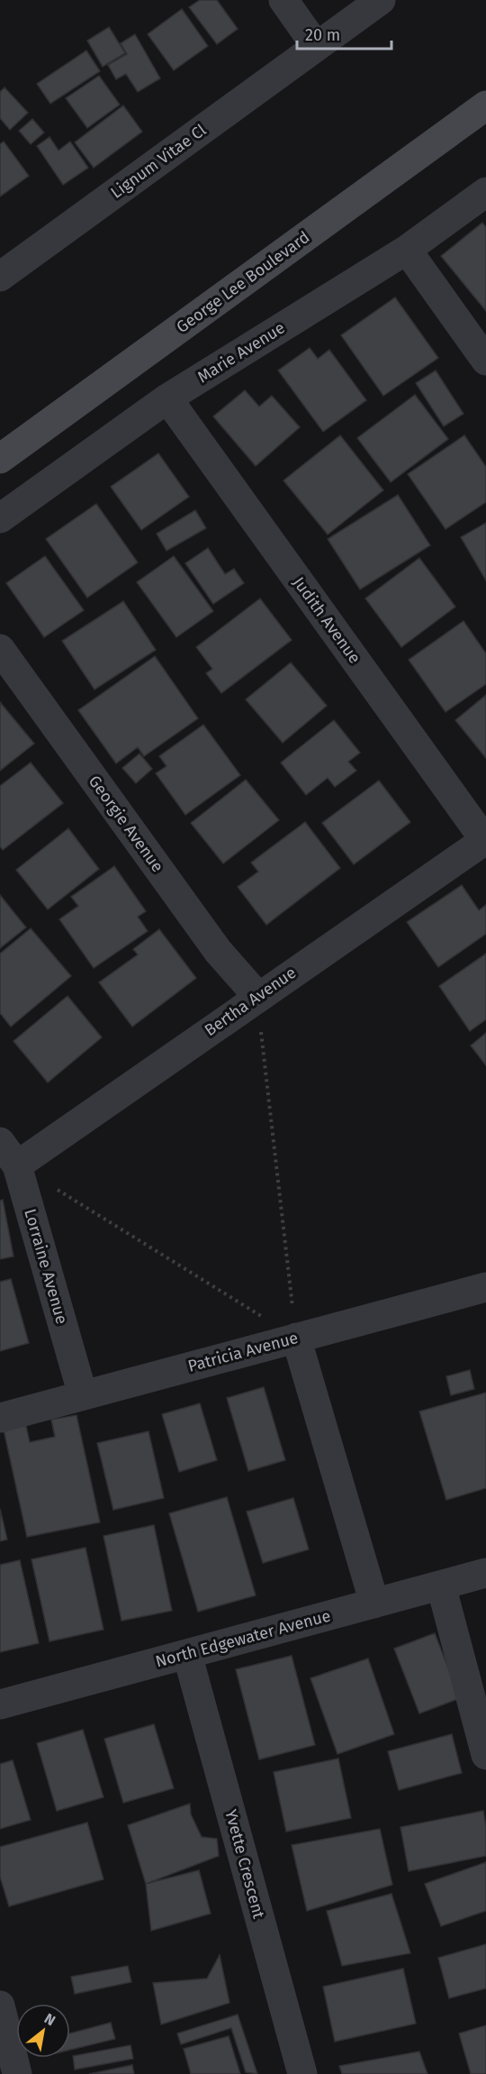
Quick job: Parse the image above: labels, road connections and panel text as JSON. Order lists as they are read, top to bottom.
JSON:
{
  "streets": {
    "main road": ["George Lee Boulevard"],
    "street": [
      "Lignum Vitae Cl",
      "Marie Avenue",
      "Judith Avenue",
      "Georgie Avenue",
      "Bertha Avenue",
      "Lorraine Avenue",
      "Patricia Avenue",
      "North Edgewater Avenue",
      "Yvette Crescent"
    ]
  },
  "crossings": [
    ["Marie Avenue", "Judith Avenue"],
    ["Judith Avenue", "Bertha Avenue"],
    ["Georgie Avenue", "Bertha Avenue"],
    ["Bertha Avenue", "Lorraine Avenue"],
    ["Lorraine Avenue", "Patricia Avenue"],
    ["North Edgewater Avenue", "Yvette Crescent"]
  ],
  "scale_bar": "20 m",
  "north": "top right"
}
